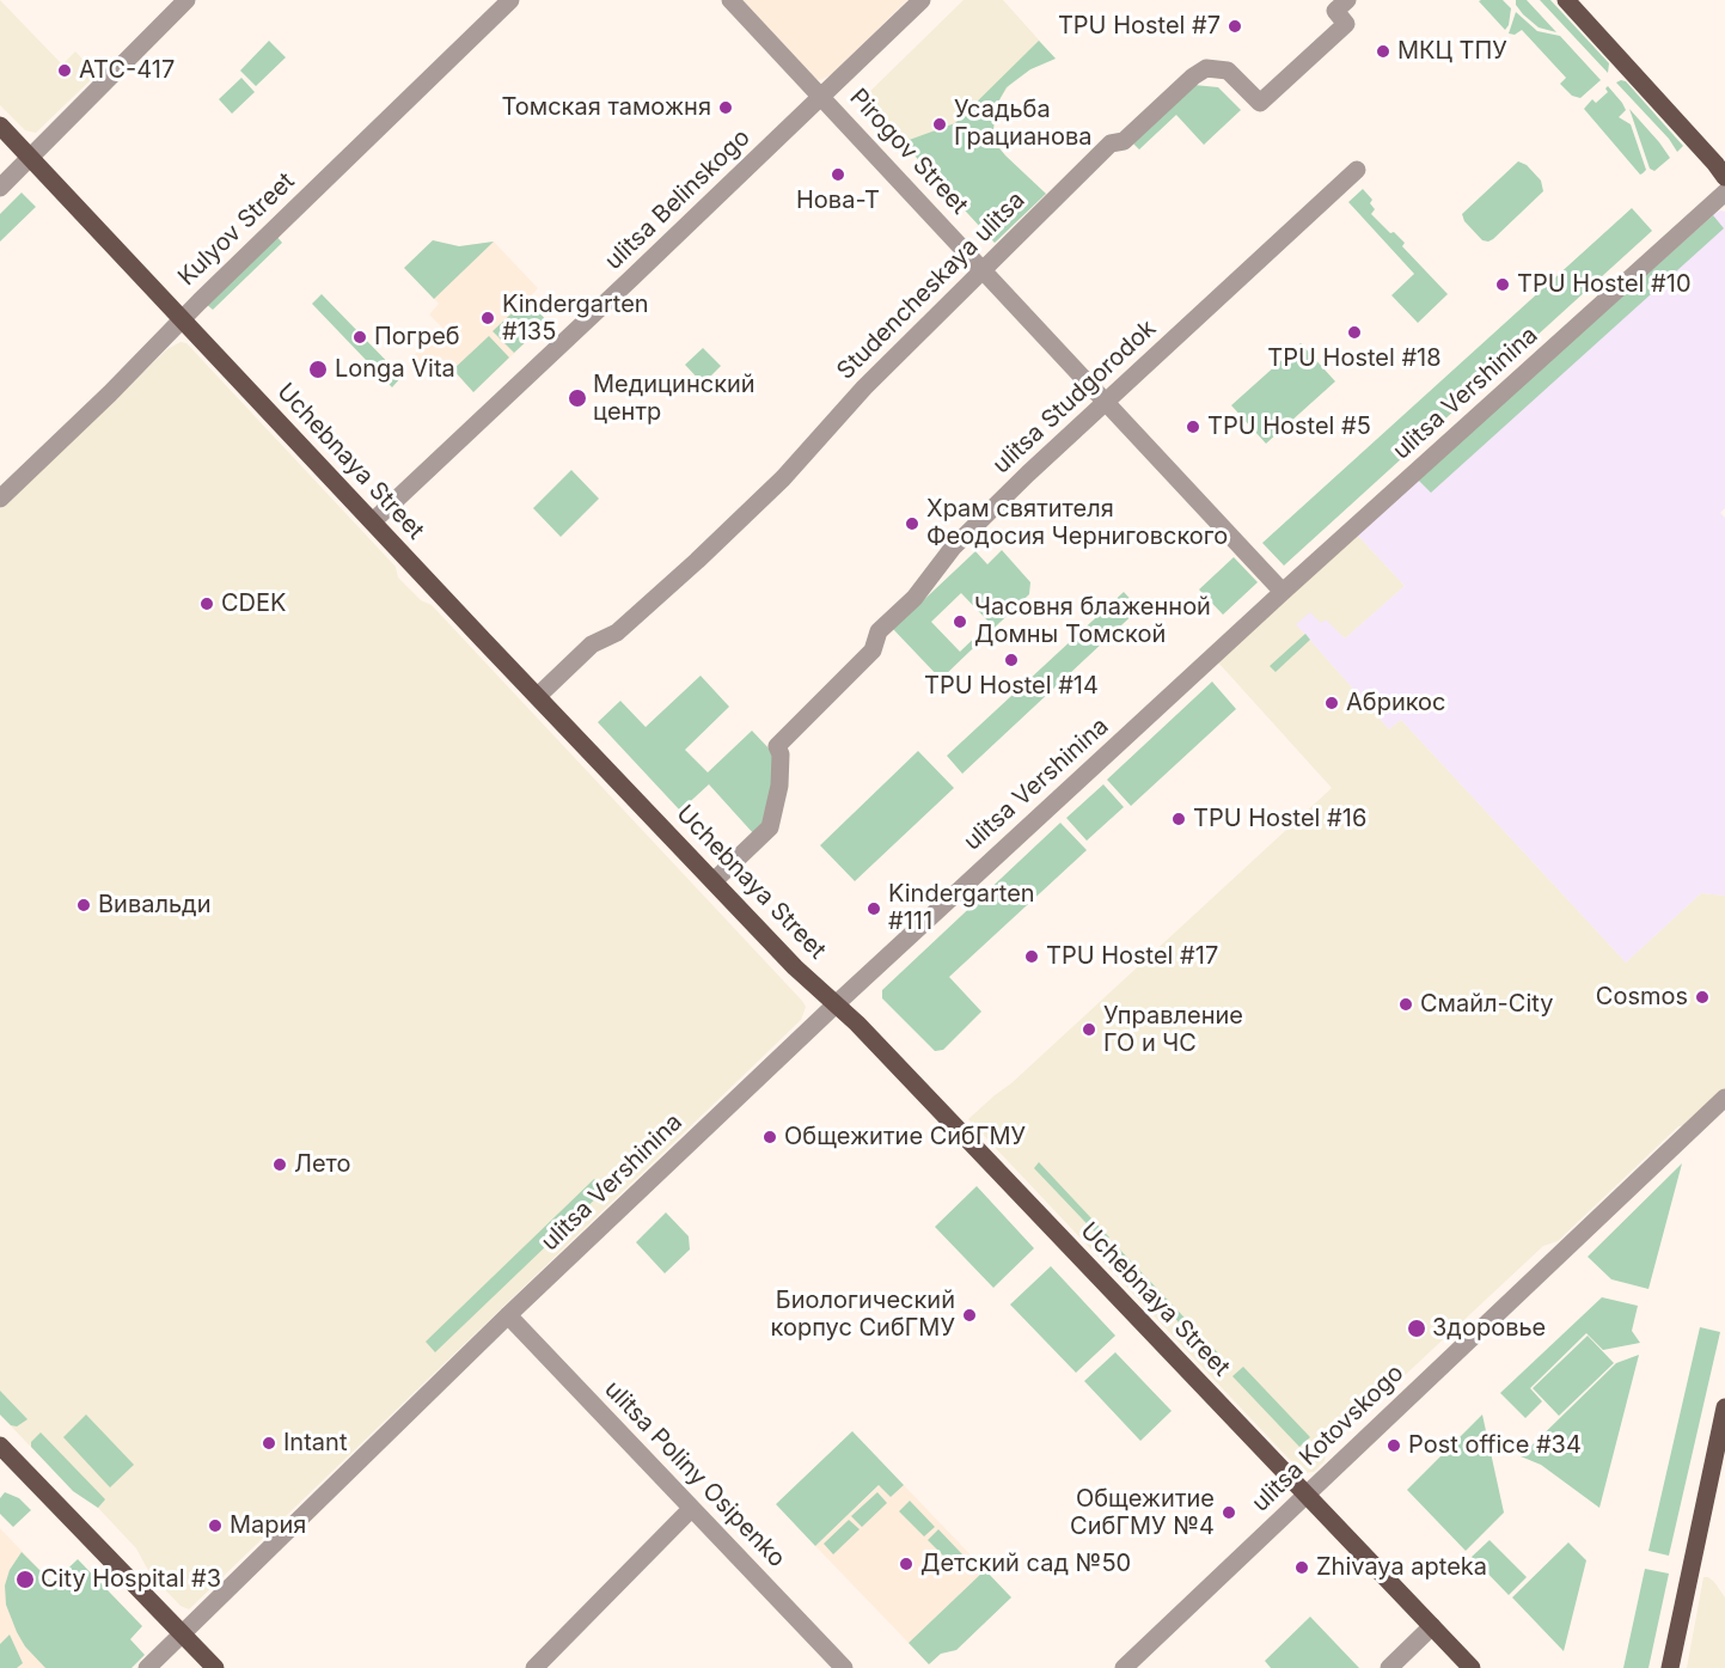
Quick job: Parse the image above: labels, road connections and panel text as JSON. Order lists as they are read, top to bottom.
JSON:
{
  "streets": {
    "main road": ["Uchebnaya Street"],
    "street": [
      "Pirogov Street",
      "ulitsa Belinskogo",
      "Kulyov Street",
      "Studencheskaya ulitsa",
      "ulitsa Vershinina",
      "ulitsa Studgorodok",
      "ulitsa Kotovskogo",
      "ulitsa Poliny Osipenko"
    ]
  },
  "crossings": [
    ["Pirogov Street", "ulitsa Belinskogo"],
    ["Pirogov Street", "Studencheskaya ulitsa"],
    ["Pirogov Street", "ulitsa Vershinina"],
    ["Pirogov Street", "ulitsa Studgorodok"],
    ["ulitsa Belinskogo", "Uchebnaya Street"],
    ["Kulyov Street", "Uchebnaya Street"],
    ["Studencheskaya ulitsa", "Uchebnaya Street"],
    ["ulitsa Vershinina", "Uchebnaya Street"],
    ["ulitsa Vershinina", "ulitsa Poliny Osipenko"],
    ["ulitsa Studgorodok", "Uchebnaya Street"],
    ["Uchebnaya Street", "ulitsa Kotovskogo"]
  ],
  "places": [
    "TPU Hostel #7",
    "МКЦ ТПУ",
    "АТС-417",
    "Томская таможня",
    "Усадьба Грацианова",
    "Нова-Т",
    "TPU Hostel #10",
    "Kindergarten #135",
    "TPU Hostel #18",
    "Погреб",
    "Longa Vita",
    "Медицинский центр",
    "TPU Hostel #5",
    "Храм святителя Феодосия Черниговского",
    "CDEK",
    "Часовня блаженной Домны Томской",
    "TPU Hostel #14",
    "Абрикос",
    "TPU Hostel #16",
    "Вивальди",
    "Kindergarten #111",
    "TPU Hostel #17",
    "Cosmos",
    "Смайл-City",
    "Управление ГО и ЧС",
    "Общежитие СибГМУ",
    "Лето",
    "Биологический корпус СибГМУ",
    "Здоровье",
    "Intant",
    "Post office #34",
    "Общежитие СибГМУ №4",
    "Мария",
    "Детский сад №50",
    "Zhivaya apteka",
    "City Hospital #3"
  ]
}
